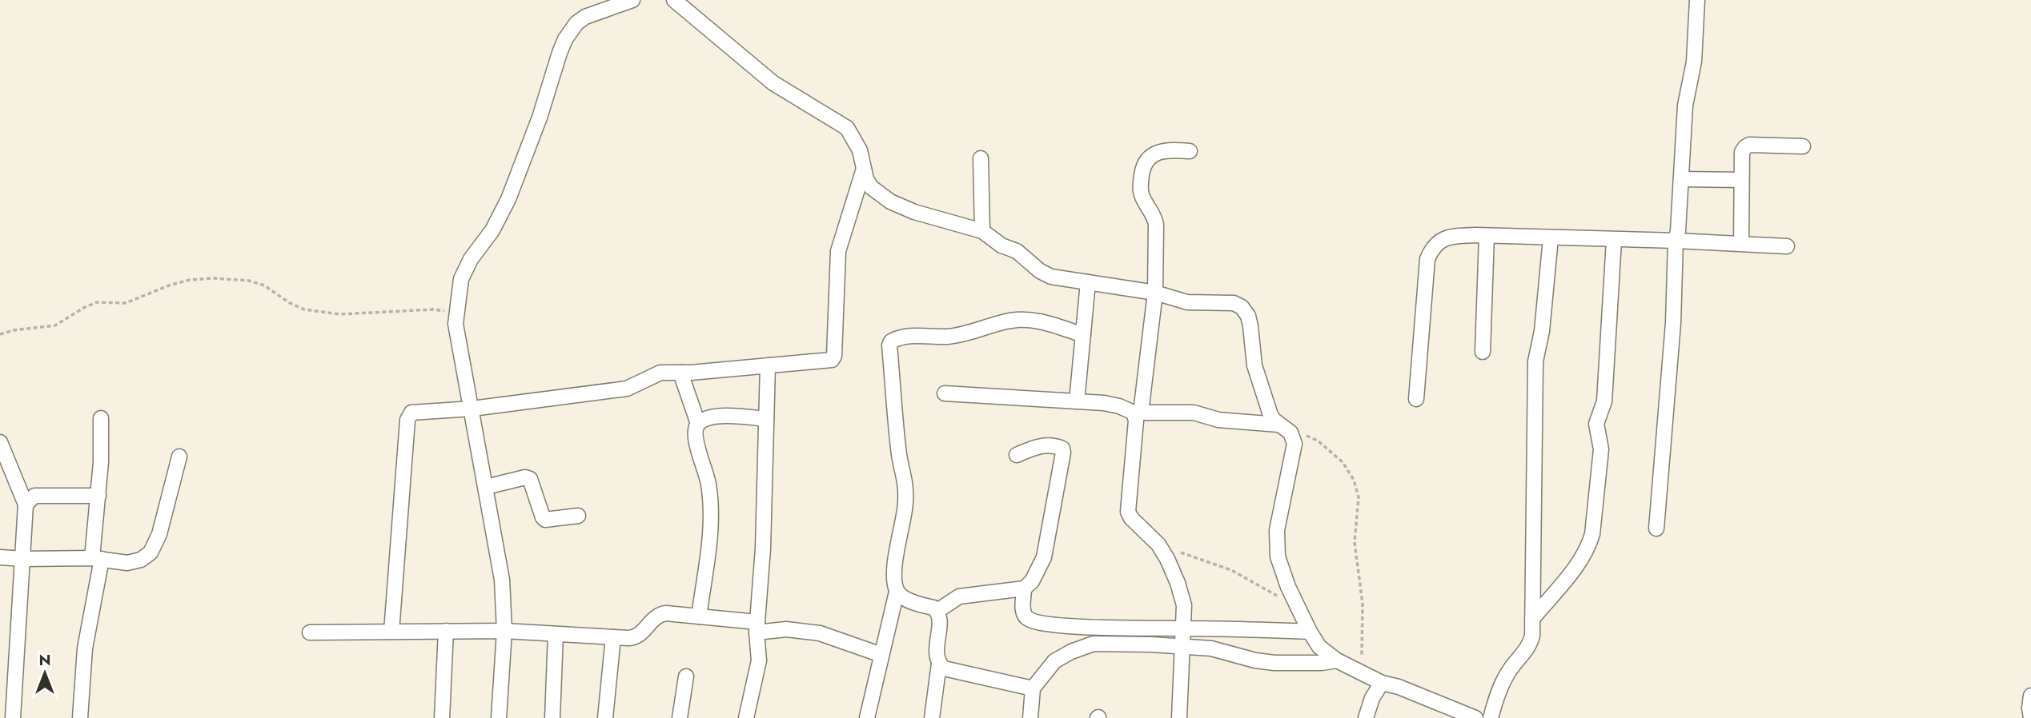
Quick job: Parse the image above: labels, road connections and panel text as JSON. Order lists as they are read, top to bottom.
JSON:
{
  "north": "top"
}
